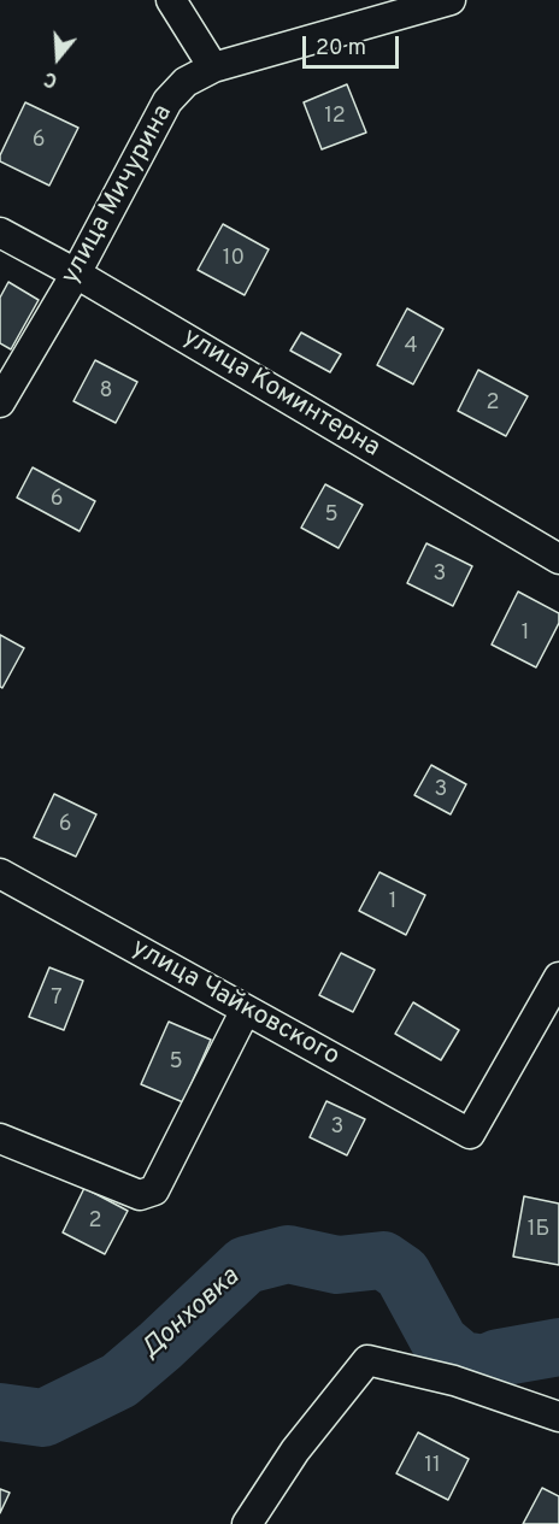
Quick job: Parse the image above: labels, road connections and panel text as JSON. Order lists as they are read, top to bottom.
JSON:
{
  "streets": {
    "street": ["улица Мичурина", "улица Коминтерна", "улица Чайковского"]
  },
  "crossings": [
    ["улица Мичурина", "улица Коминтерна"]
  ],
  "water": ["Донховка"],
  "house_numbers": [
    "12",
    "6",
    "10",
    "4",
    "8",
    "2",
    "6",
    "5",
    "3",
    "1",
    "3",
    "6",
    "1",
    "7",
    "5",
    "3",
    "2",
    "1Б",
    "11"
  ],
  "scale_bar": "20 m",
  "north": "bottom"
}
